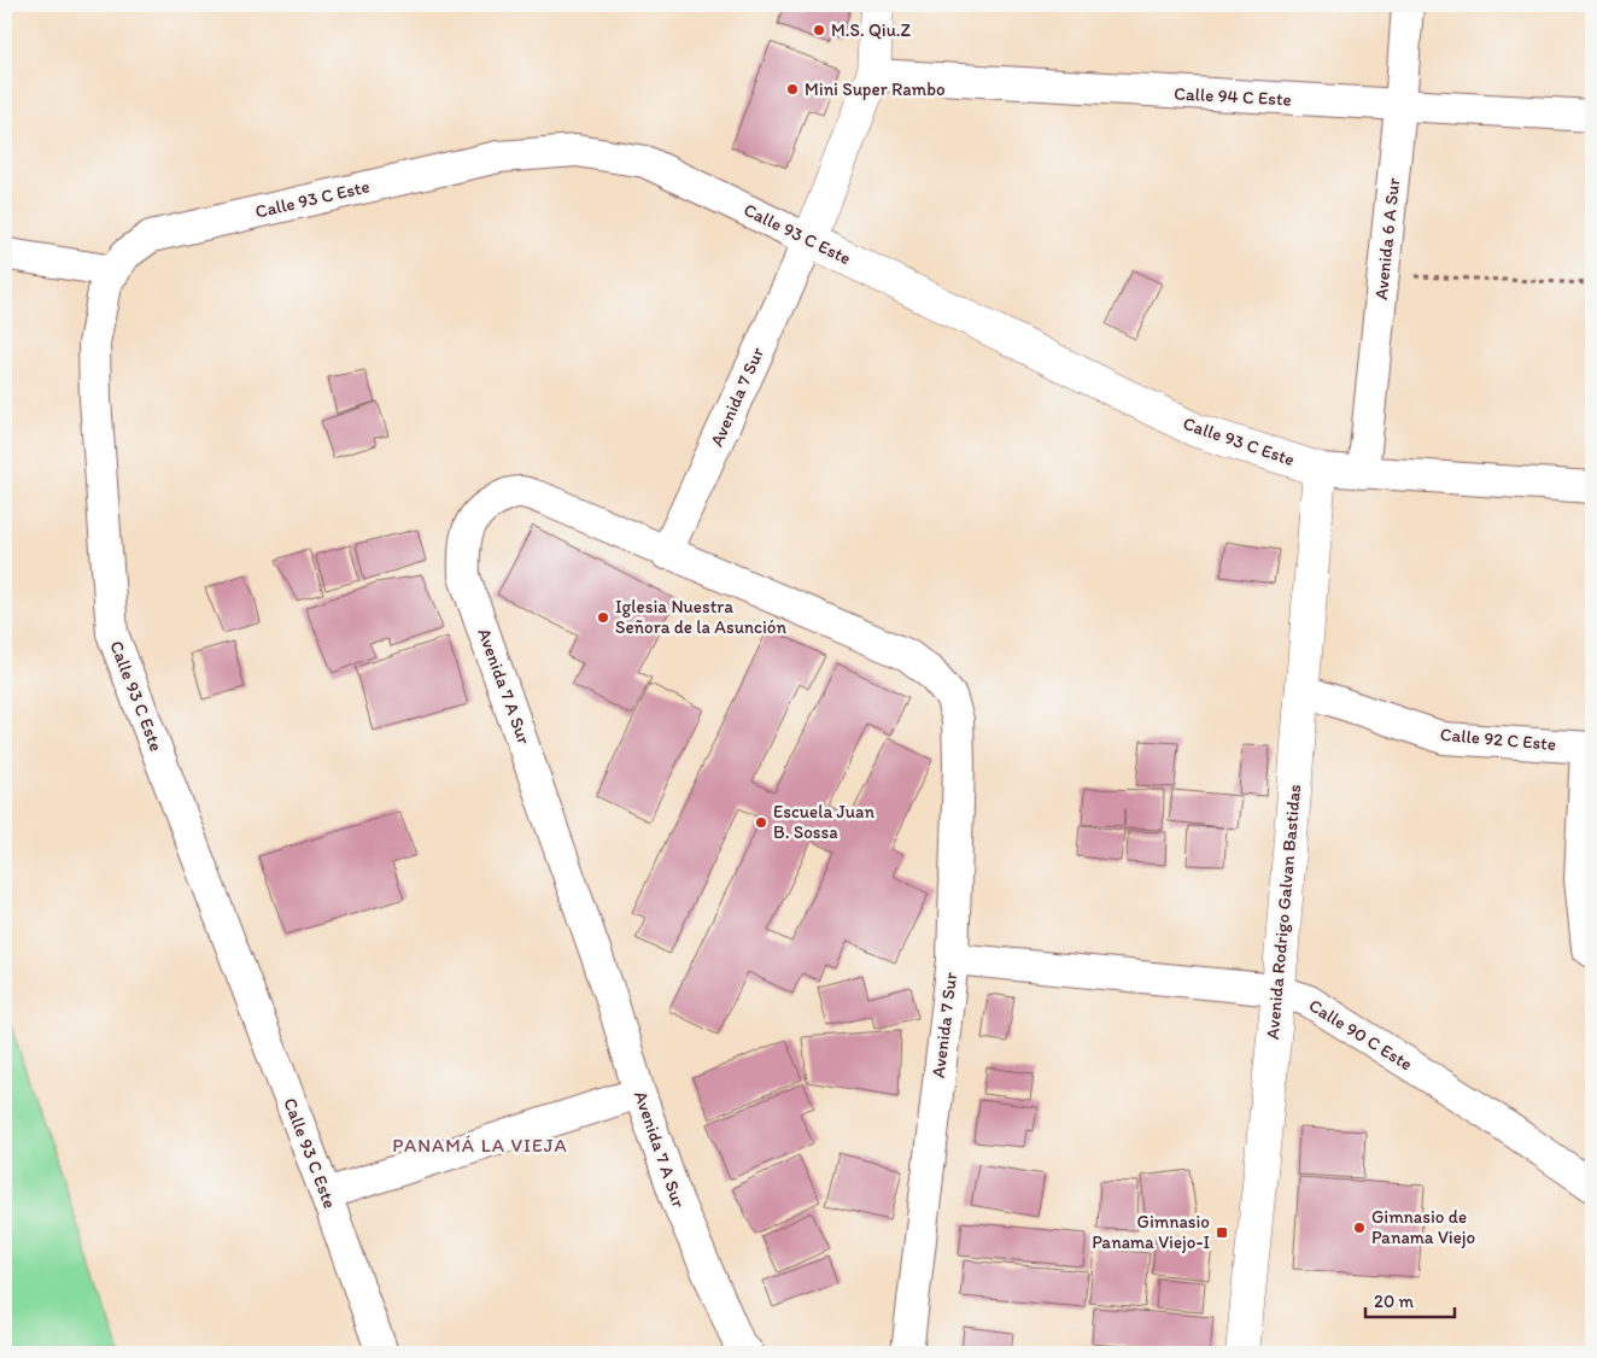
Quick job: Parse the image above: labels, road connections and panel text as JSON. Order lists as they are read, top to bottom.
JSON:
{
  "streets": {
    "street": [
      "Calle 94 C Este",
      "Calle 93 C Este",
      "Avenida 6 A Sur",
      "Avenida 7 Sur",
      "Avenida 7 A Sur",
      "Calle 92 C Este",
      "Avenida Rodrigo Galvan Bastidas",
      "Calle 90 C Este"
    ]
  },
  "crossings": [
    ["Calle 94 C Este", "Avenida 6 A Sur"],
    ["Calle 93 C Este", "Avenida 6 A Sur"],
    ["Calle 93 C Este", "Avenida 7 Sur"],
    ["Calle 93 C Este", "Avenida Rodrigo Galvan Bastidas"],
    ["Avenida 7 Sur", "Avenida 7 A Sur"],
    ["Avenida 7 Sur", "Calle 90 C Este"],
    ["Calle 92 C Este", "Avenida Rodrigo Galvan Bastidas"],
    ["Avenida Rodrigo Galvan Bastidas", "Calle 90 C Este"]
  ],
  "districts": ["PANAMÁ LA VIEJA"],
  "places": {
    "other": [
      "M.S. Qiu.Z",
      "Mini Super Rambo",
      "Iglesia Nuestra Señora de la Asunción",
      "Escuela Juan B. Sossa",
      "Gimnasio de Panama Viejo"
    ],
    "transit": ["Gimnasio Panama Viejo-I"]
  },
  "scale_bar": "20 m"
}
